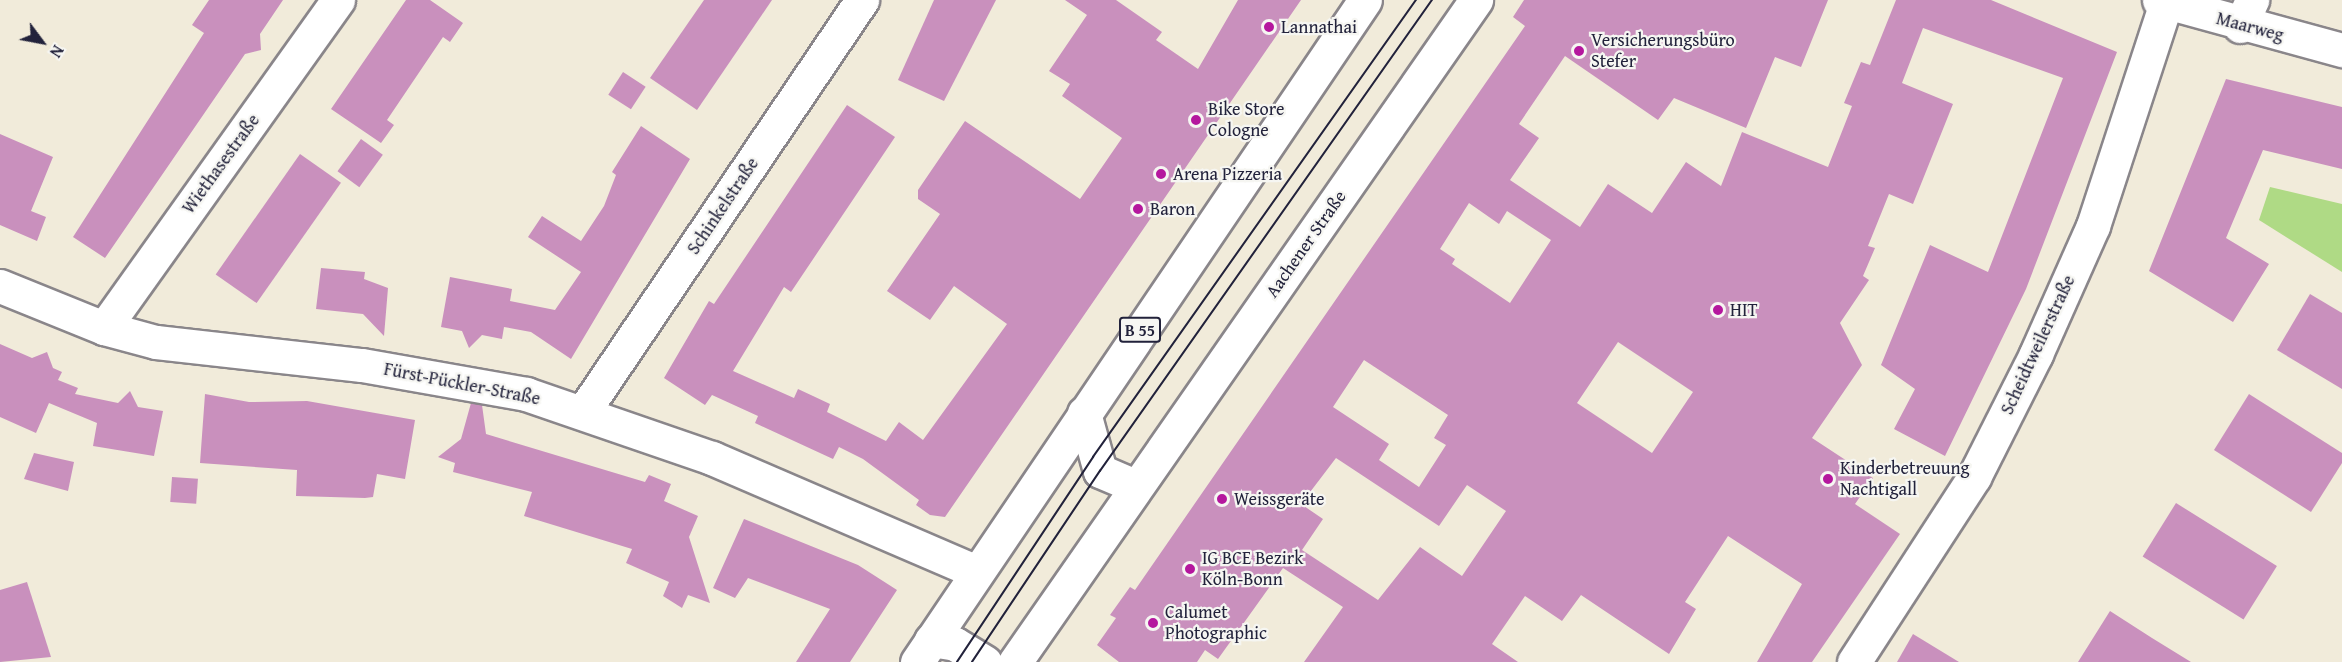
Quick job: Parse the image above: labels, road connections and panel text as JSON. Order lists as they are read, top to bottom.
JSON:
{
  "streets": {
    "street": [
      "Maarweg",
      "Wiethasestraße",
      "Schinkelstraße",
      "Aachener Straße",
      "B 55",
      "Scheidtweilerstraße",
      "Fürst-Pückler-Straße"
    ]
  },
  "crossings": [
    ["Maarweg", "Scheidtweilerstraße"],
    ["Wiethasestraße", "Fürst-Pückler-Straße"],
    ["Schinkelstraße", "Fürst-Pückler-Straße"],
    ["B 55", "Fürst-Pückler-Straße"]
  ],
  "places": [
    "Lannathai",
    "Versicherungsbüro Stefer",
    "Bike Store Cologne",
    "Arena Pizzeria",
    "Baron",
    "HIT",
    "Kinderbetreuung Nachtigall",
    "Weissgeräte",
    "IG BCE Bezirk Köln-Bonn",
    "Calumet Photographic"
  ],
  "north": "bottom right"
}
